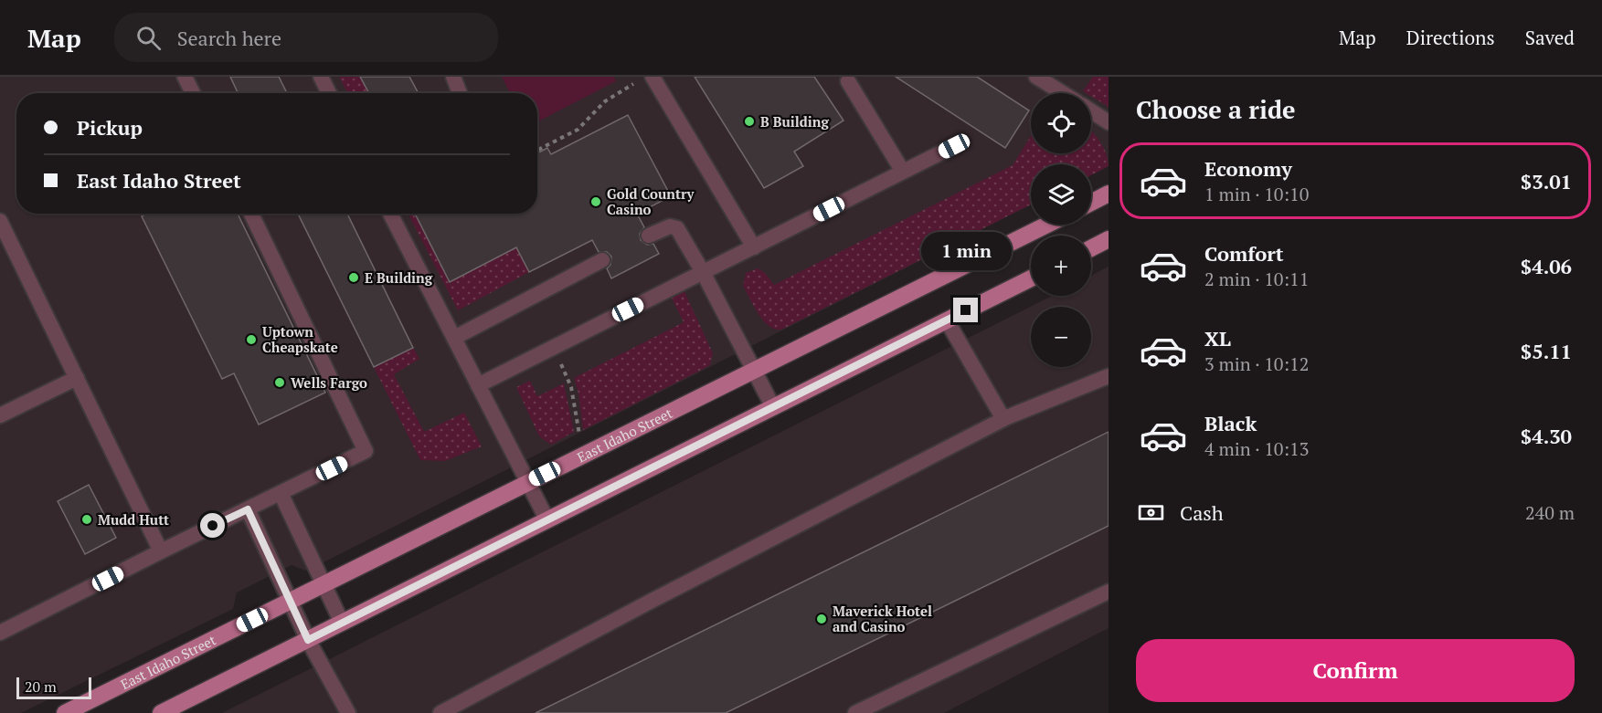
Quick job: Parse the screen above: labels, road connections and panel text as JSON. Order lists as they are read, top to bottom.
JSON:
{
  "streets": {
    "main road": ["East Idaho Street"]
  },
  "places": [
    "B Building",
    "Gold Country Casino",
    "E Building",
    "Uptown Cheapskate",
    "Wells Fargo",
    "Mudd Hutt",
    "Maverick Hotel and Casino"
  ],
  "scale_bar": "20 m",
  "page": {
    "header": "Map",
    "search": "Search here",
    "nav": ["Map", "Directions", "Saved"],
    "heading": "Choose a ride",
    "map_buttons": ["+", "−"],
    "banner": ["Pickup", "East Idaho Street"],
    "list": [
      {
        "name": "Economy",
        "note": "1 min · 10:10",
        "value": "$3.01"
      },
      {
        "name": "Comfort",
        "note": "2 min · 10:11",
        "value": "$4.06"
      },
      {
        "name": "XL",
        "note": "3 min · 10:12",
        "value": "$5.11"
      },
      {
        "name": "Black",
        "note": "4 min · 10:13",
        "value": "$4.30"
      }
    ],
    "bubble": "1 min",
    "pay": ["Cash", "240 m"],
    "buttons": "Confirm",
    "scale": "20 m"
  }
}
